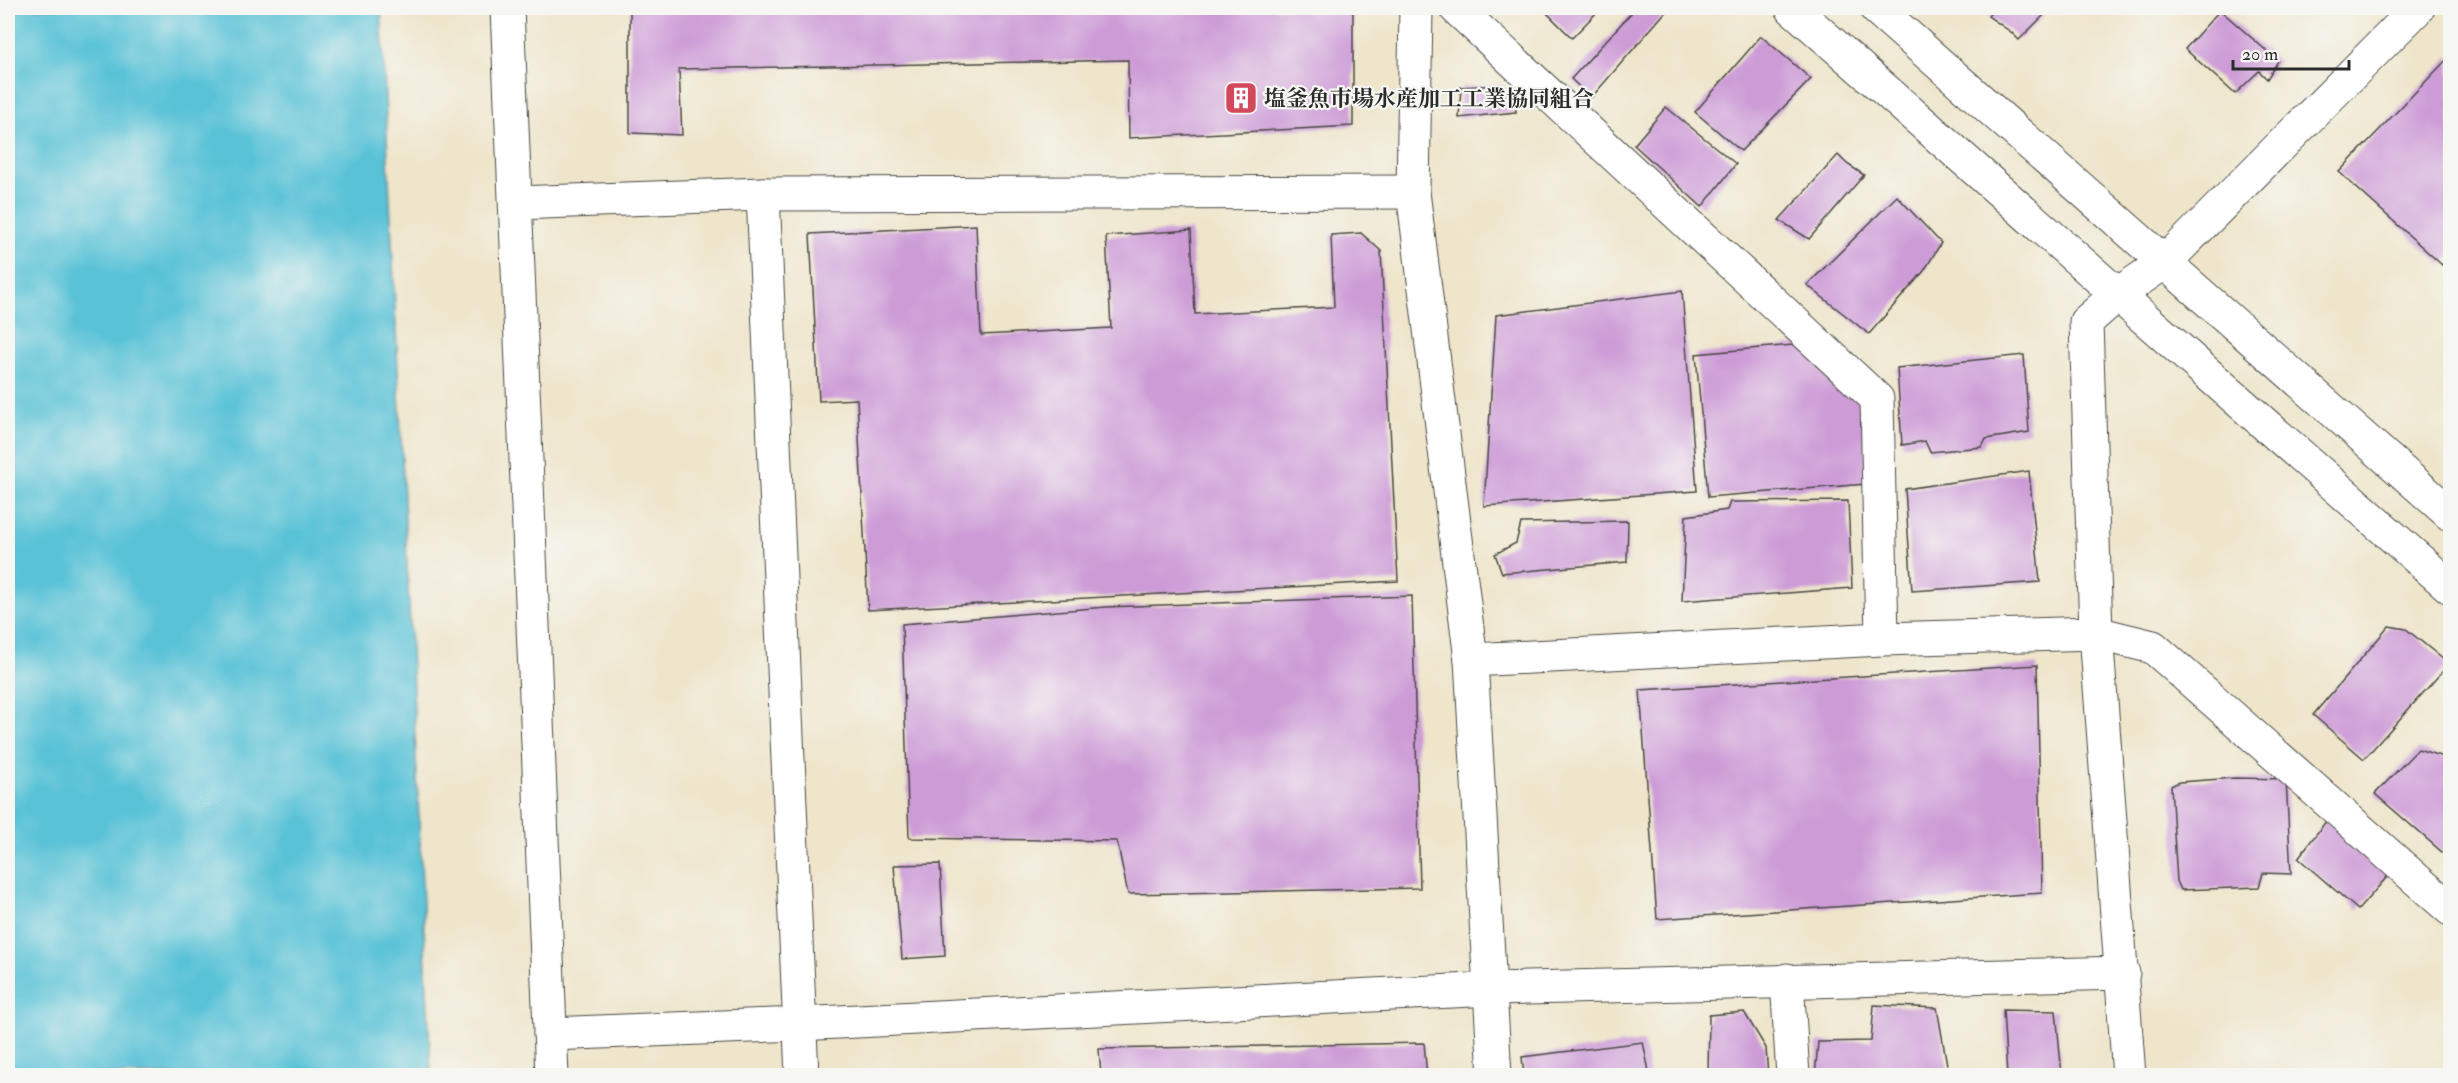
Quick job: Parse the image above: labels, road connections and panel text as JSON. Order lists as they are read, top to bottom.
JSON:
{
  "places": {
    "building": ["塩釜魚市場水産加工工業協同組合"]
  },
  "scale_bar": "20 m"
}
